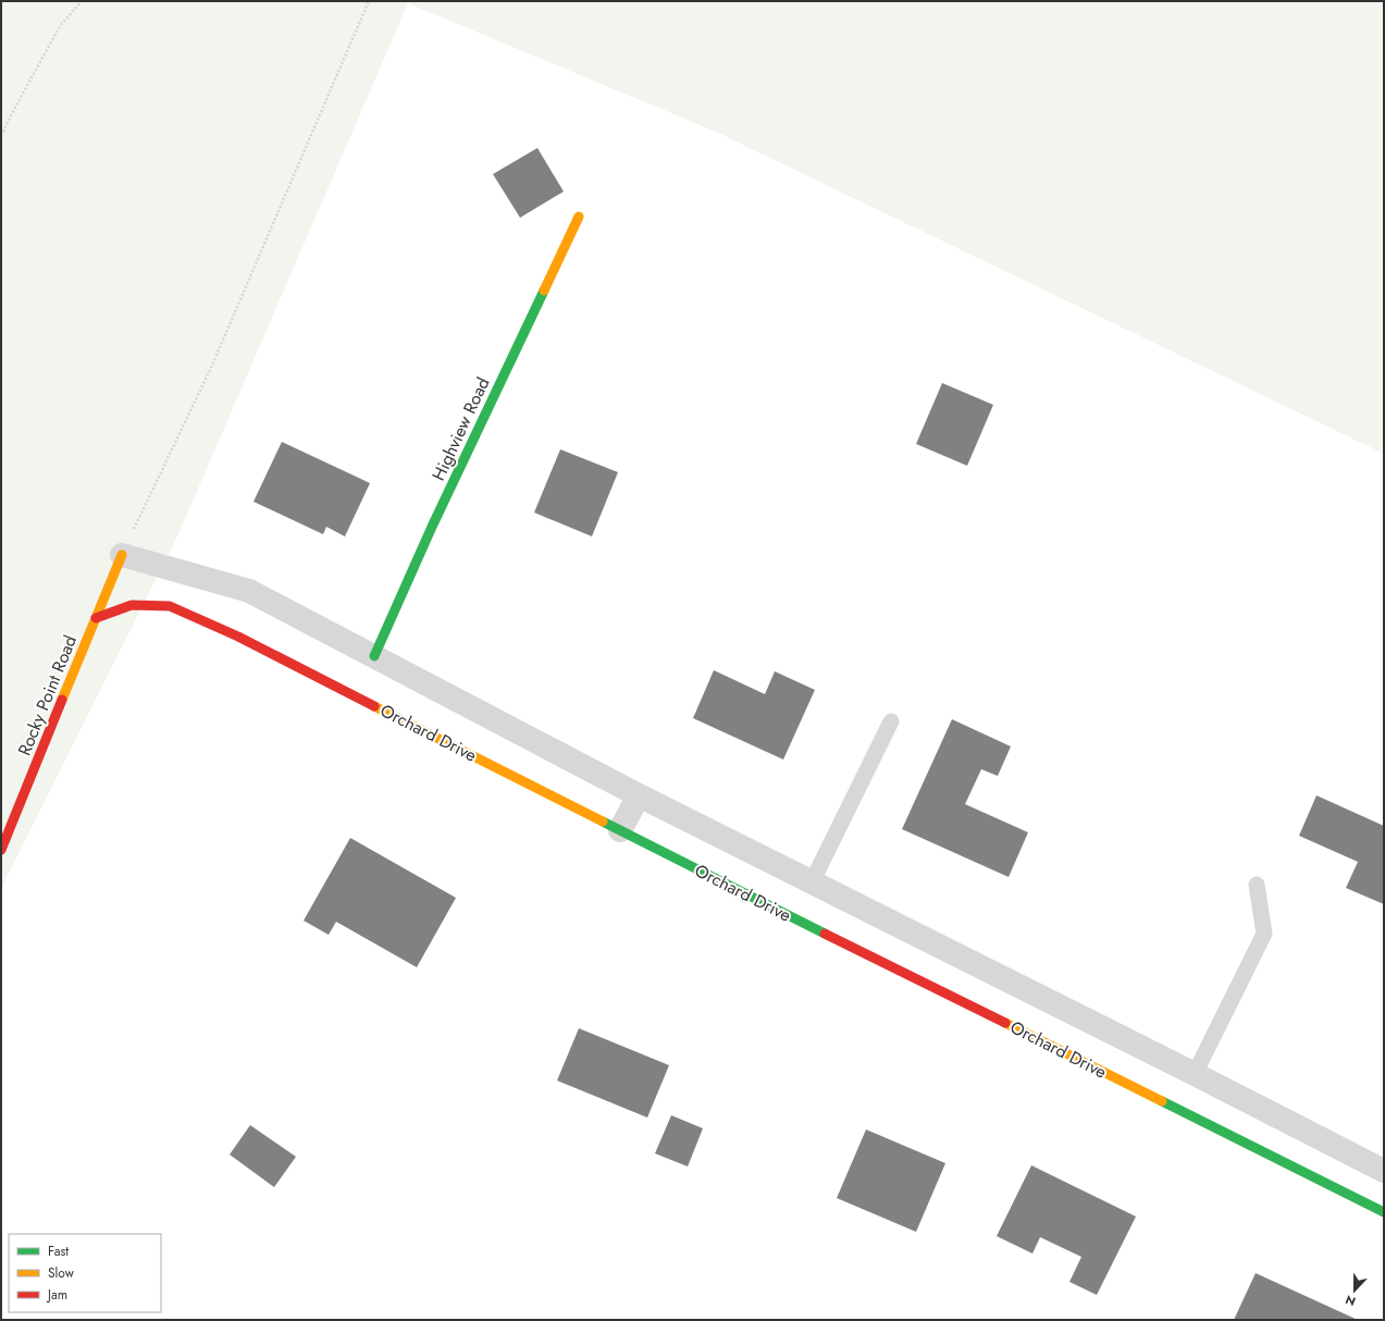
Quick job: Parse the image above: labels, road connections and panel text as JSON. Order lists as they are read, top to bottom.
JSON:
{
  "streets": {
    "street": ["Highview Road", "Rocky Point Road", "Orchard Drive"]
  },
  "crossings": [
    ["Rocky Point Road", "Orchard Drive"]
  ],
  "legend": ["Fast", "Slow", "Jam"],
  "north": "bottom"
}
